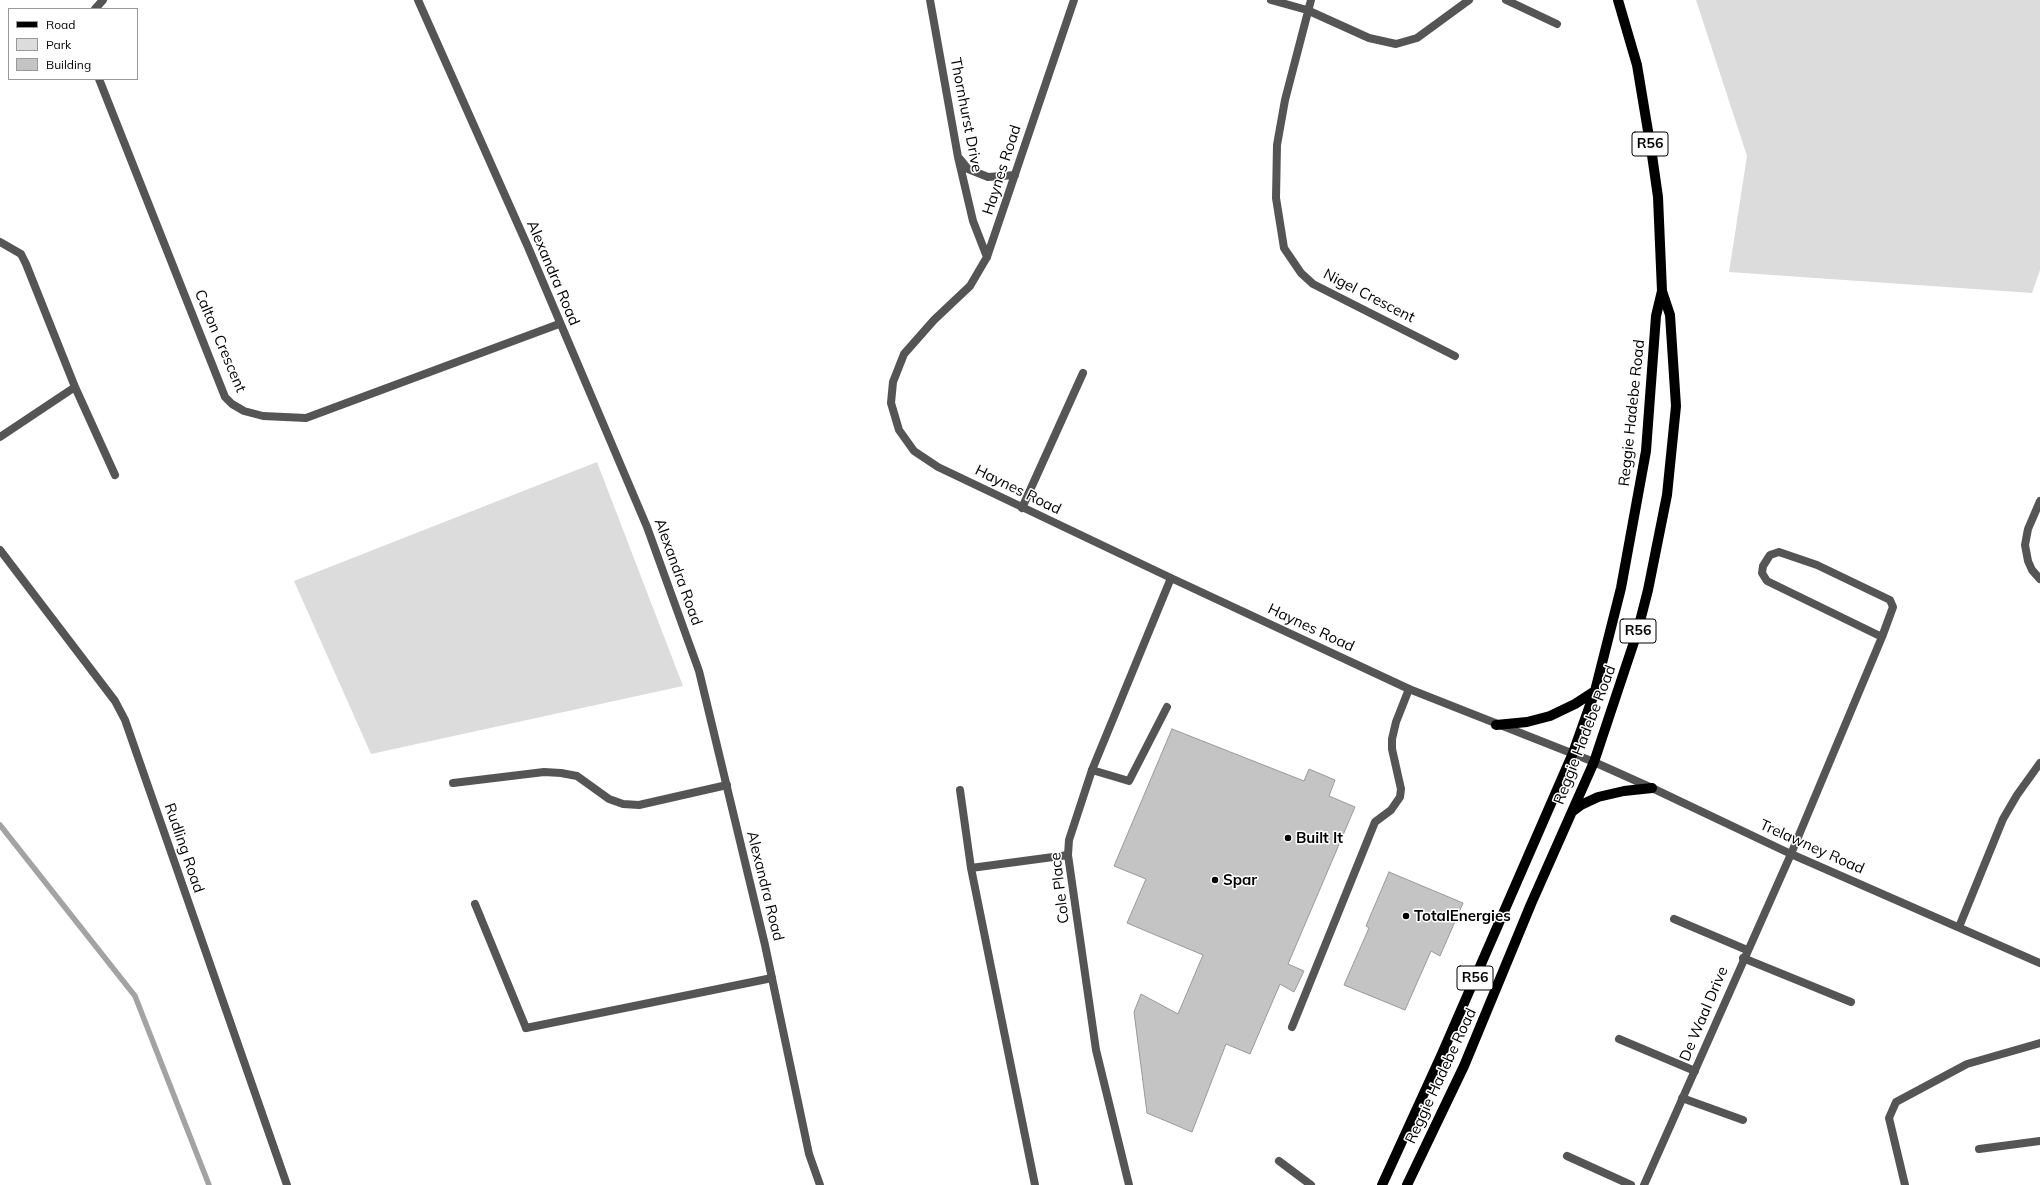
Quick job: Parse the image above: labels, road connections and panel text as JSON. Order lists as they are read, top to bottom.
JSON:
{
  "streets": {
    "main road": ["R56", "Reggie Hadebe Road"],
    "street": [
      "Thornhurst Drive",
      "Haynes Road",
      "Alexandra Road",
      "Nigel Crescent",
      "Calton Crescent",
      "Trelawney Road",
      "Rudling Road",
      "Cole Place",
      "De Waal Drive"
    ]
  },
  "crossings": [
    ["Thornhurst Drive", "Haynes Road"],
    ["Haynes Road", "Reggie Hadebe Road"],
    ["Haynes Road", "Trelawney Road"],
    ["Haynes Road", "Cole Place"],
    ["Alexandra Road", "Calton Crescent"],
    ["Reggie Hadebe Road", "Trelawney Road"],
    ["Trelawney Road", "De Waal Drive"]
  ],
  "places": ["Built It", "Spar", "TotalEnergies"],
  "legend": ["Road", "Park", "Building"]
}
